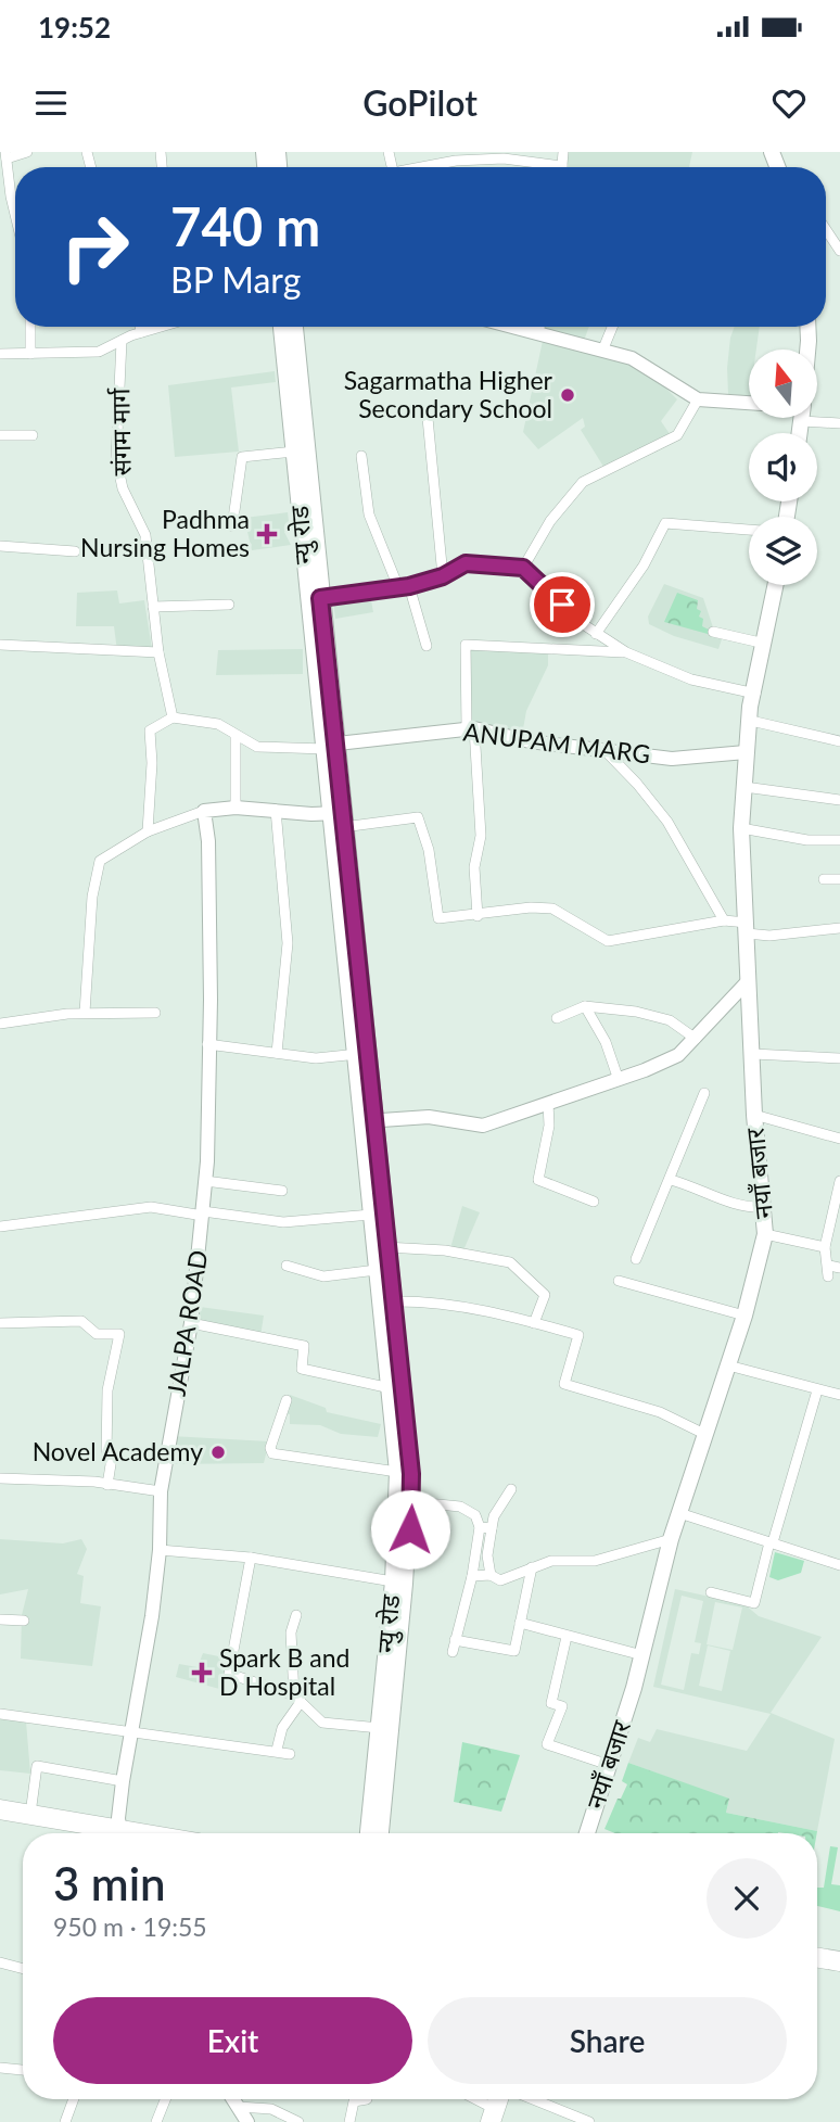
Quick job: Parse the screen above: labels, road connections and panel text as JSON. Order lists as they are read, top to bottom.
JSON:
{
  "streets": {
    "main road": ["न्यु रोड", "नयाँ बजार"],
    "street": ["संगम मार्ग", "ANUPAM MARG", "JALPA ROAD"]
  },
  "crossings": [
    ["न्यु रोड", "ANUPAM MARG"],
    ["ANUPAM MARG", "नयाँ बजार"]
  ],
  "places": {
    "other": ["Sagarmatha Higher Secondary School", "Novel Academy"],
    "health": ["Padhma Nursing Homes", "Spark B and D Hospital"]
  },
  "north": "top",
  "page": {
    "status": "19:52",
    "header": "GoPilot",
    "turn": ["740 m", "BP Marg"],
    "heading": ["3 min", "950 m · 19:55"],
    "buttons": ["Exit", "Share"]
  }
}
